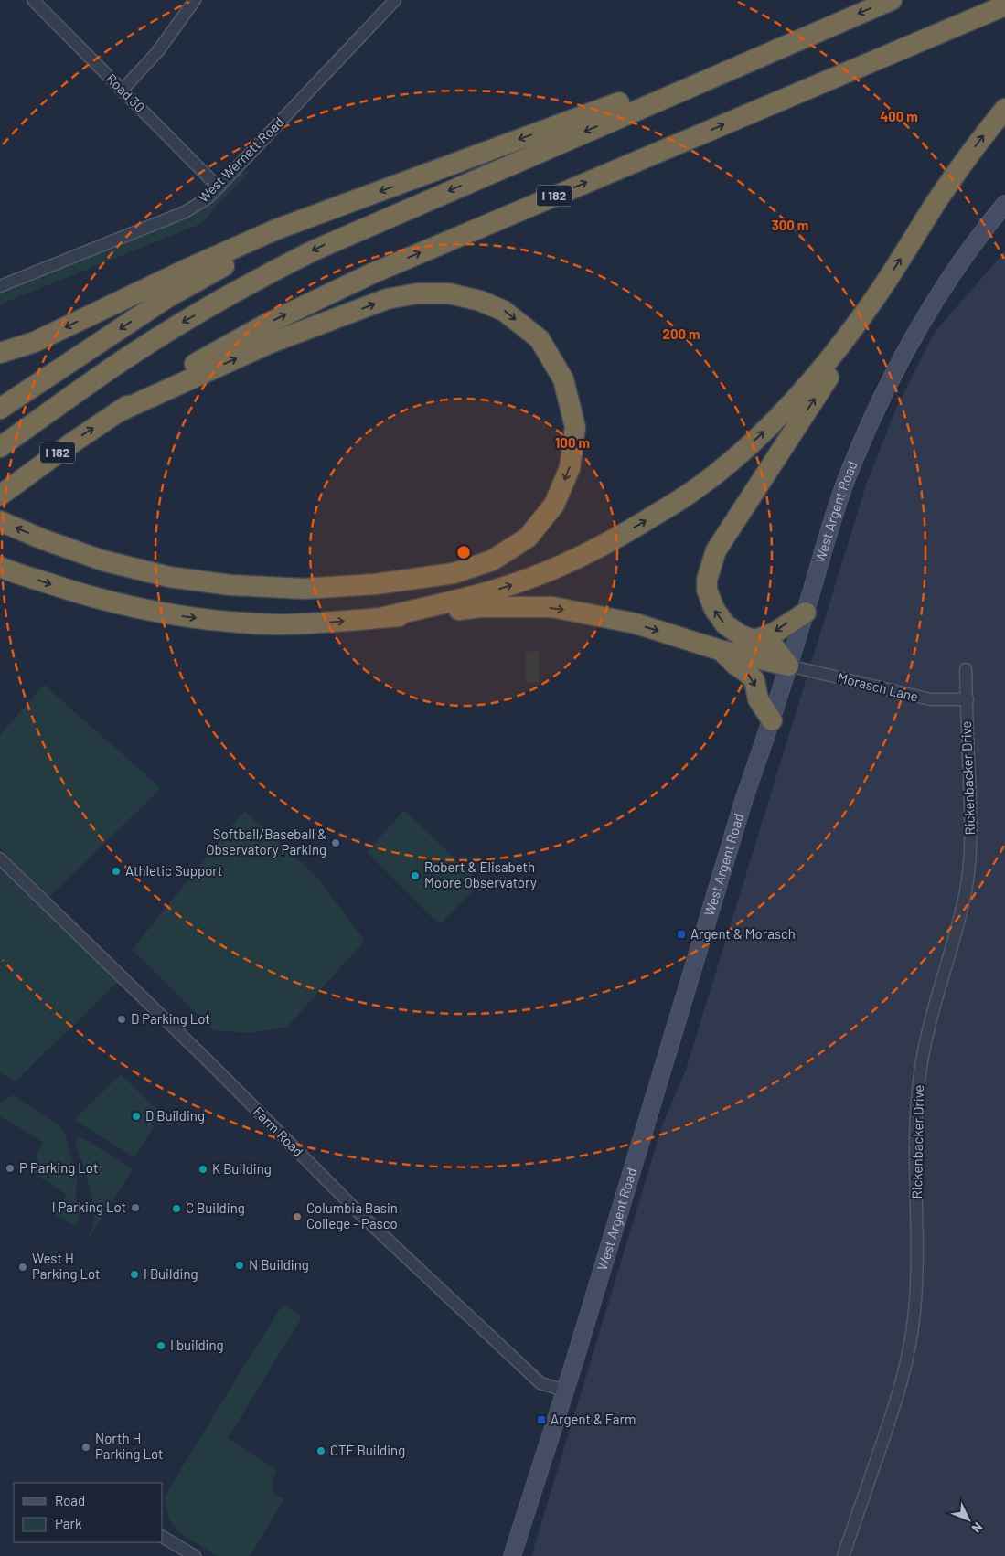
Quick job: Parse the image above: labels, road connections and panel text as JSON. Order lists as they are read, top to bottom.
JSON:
{
  "streets": {
    "highway": ["I 182"],
    "main road": ["West Argent Road"],
    "street": [
      "Road 30",
      "West Wernett Road",
      "Morasch Lane",
      "Rickenbacker Drive",
      "Farm Road"
    ]
  },
  "crossings": [
    ["Road 30", "West Wernett Road"],
    ["West Argent Road", "Morasch Lane"],
    ["West Argent Road", "Farm Road"],
    ["Morasch Lane", "Rickenbacker Drive"]
  ],
  "places": {
    "other": [
      "Softball/Baseball & Observatory Parking",
      "Athletic Support",
      "Robert & Elisabeth Moore Observatory",
      "D Parking Lot",
      "D Building",
      "P Parking Lot",
      "K Building",
      "I Parking Lot",
      "C Building",
      "Columbia Basin College - Pasco",
      "N Building",
      "West H Parking Lot",
      "I Building",
      "I building",
      "North H Parking Lot",
      "CTE Building"
    ],
    "transit": ["Argent & Morasch", "Argent & Farm"]
  },
  "legend": ["Road", "Park"],
  "north": "bottom right",
  "rings": [
    "400 m",
    "300 m",
    "200 m",
    "100 m"
  ]
}
